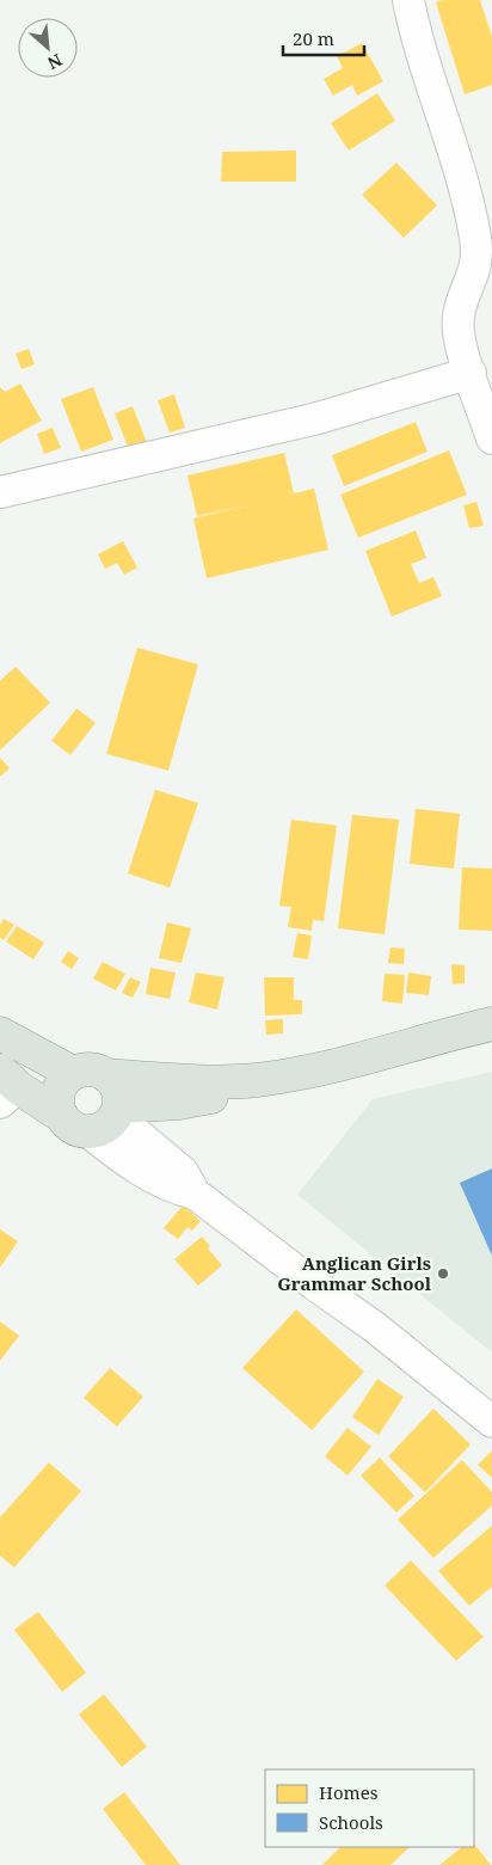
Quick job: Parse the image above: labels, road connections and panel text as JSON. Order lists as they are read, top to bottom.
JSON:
{
  "places": ["Anglican Girls Grammar School"],
  "legend": ["Homes", "Schools"],
  "scale_bar": "20 m",
  "north": "bottom right"
}
